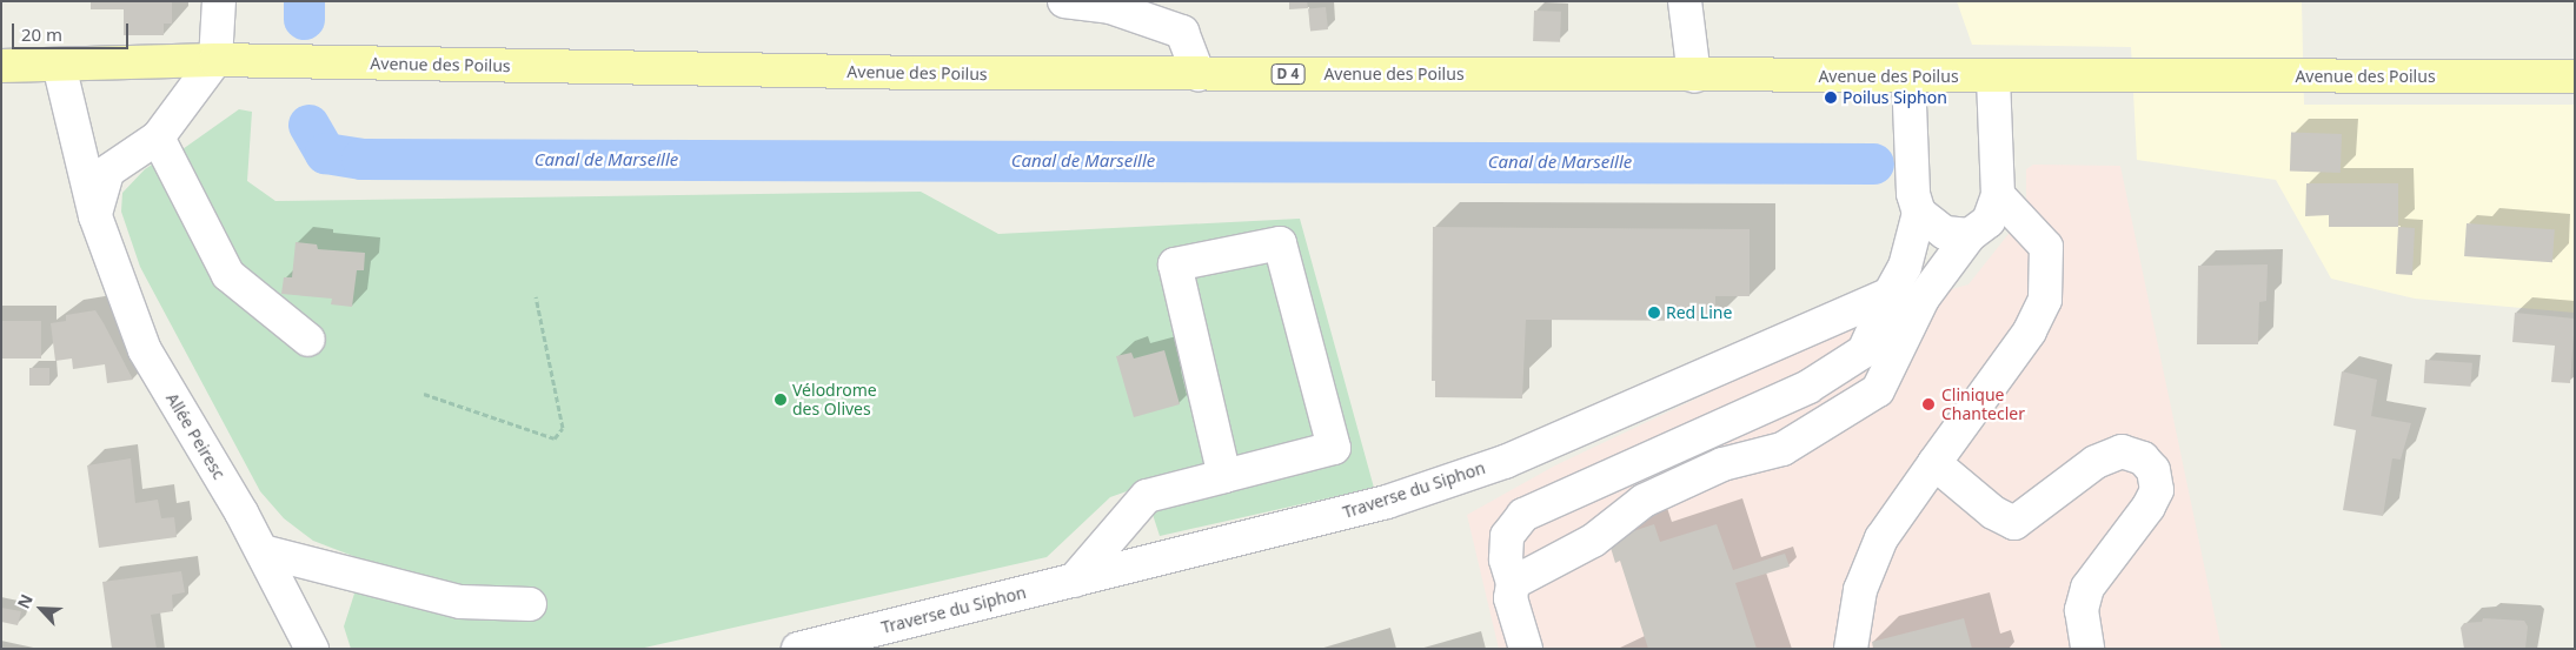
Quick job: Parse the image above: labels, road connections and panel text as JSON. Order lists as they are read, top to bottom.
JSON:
{
  "streets": {
    "main road": ["Avenue des Poilus", "D 4"],
    "street": ["Allée Peiresc", "Traverse du Siphon"]
  },
  "crossings": [
    ["Avenue des Poilus", "Allée Peiresc"]
  ],
  "water": ["Canal de Marseille"],
  "places": [
    "Poilus Siphon",
    "Red Line",
    "Vélodrome des Olives",
    "Clinique Chantecler"
  ],
  "scale_bar": "20 m",
  "north": "top left"
}
